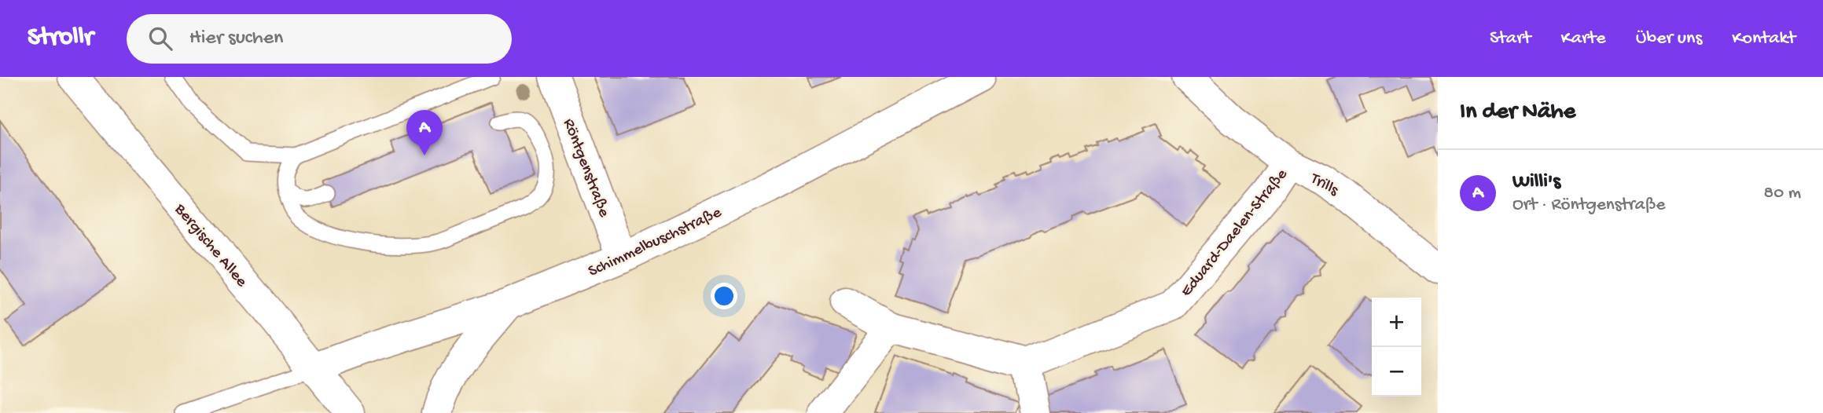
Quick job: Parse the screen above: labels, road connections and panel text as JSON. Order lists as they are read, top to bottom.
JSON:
{
  "streets": {
    "main road": [
      "Röntgenstraße",
      "Trills",
      "Eduard-Daelen-Straße",
      "Schimmelbuschstraße",
      "Bergische Allee"
    ]
  },
  "crossings": [
    ["Röntgenstraße", "Schimmelbuschstraße"],
    ["Trills", "Eduard-Daelen-Straße"],
    ["Schimmelbuschstraße", "Bergische Allee"]
  ],
  "page": {
    "header": "Strollr",
    "search": "Hier suchen",
    "nav": [
      "Start",
      "Karte",
      "Über uns",
      "Kontakt"
    ],
    "heading": "In der Nähe",
    "pins": "A",
    "list": [
      {
        "mark": "A",
        "name": "Willi's",
        "note": "Ort · Röntgenstraße",
        "value": "80 m"
      }
    ],
    "map_buttons": ["+", "−"]
  }
}
